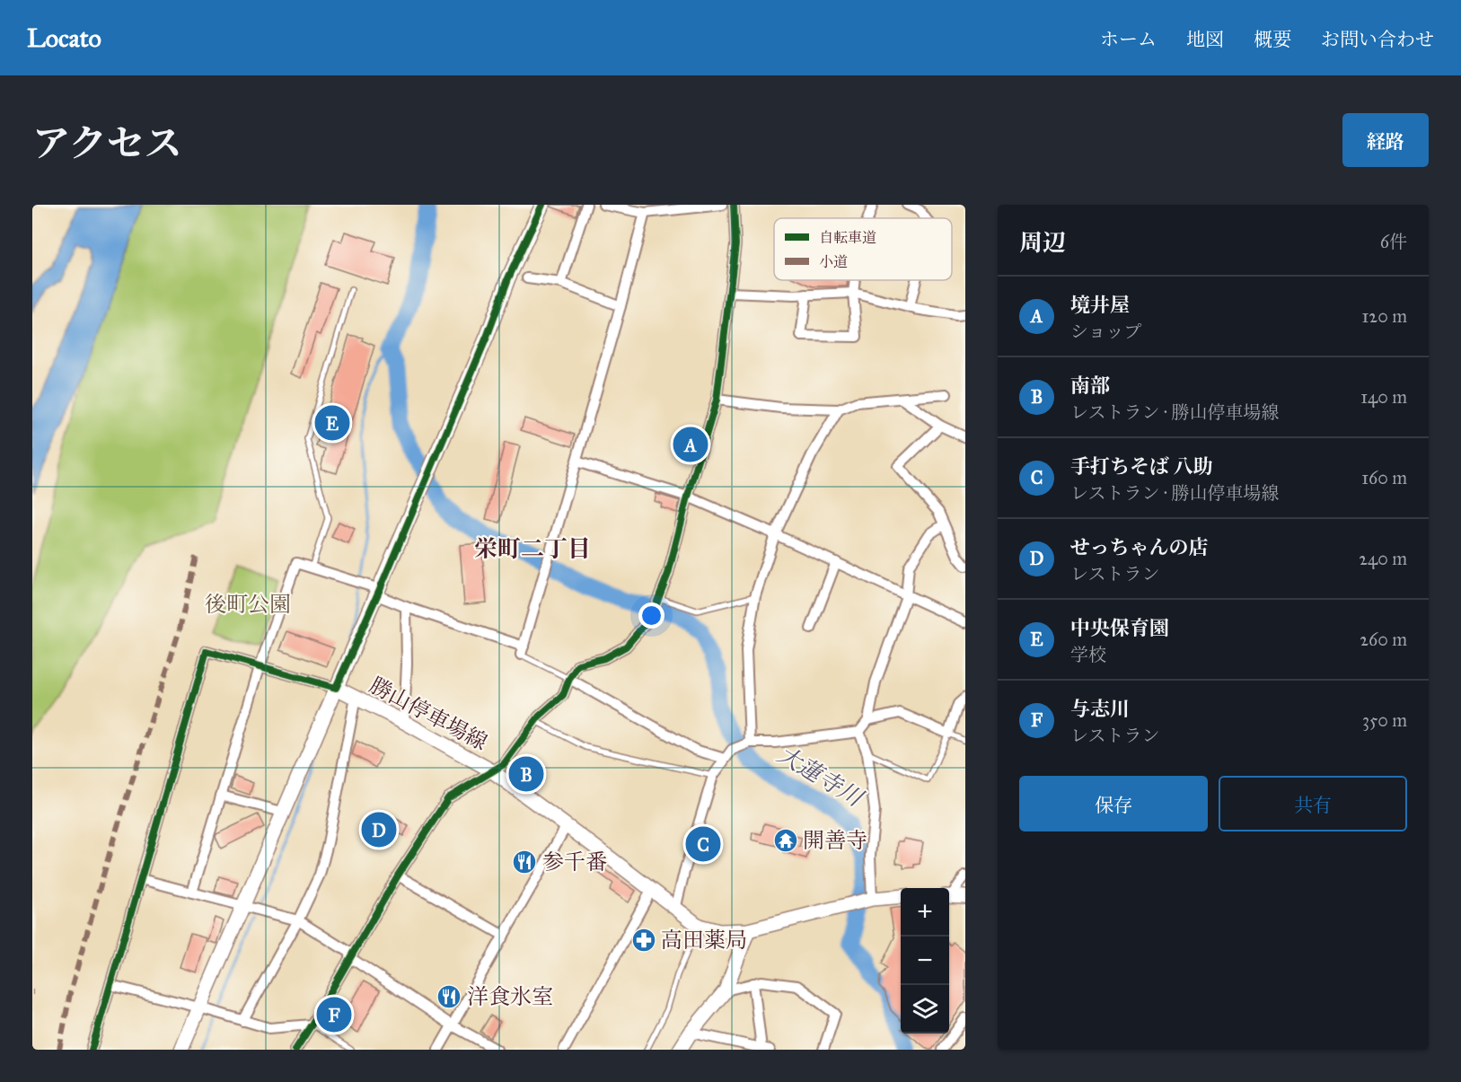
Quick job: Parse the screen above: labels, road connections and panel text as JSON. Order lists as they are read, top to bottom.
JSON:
{
  "streets": {
    "main road": ["勝山停車場線"]
  },
  "districts": ["栄町二丁目"],
  "water": ["大蓮寺川"],
  "parks": ["後町公園"],
  "places": {
    "temple": ["開善寺"],
    "restaurant": ["参千番", "洋食氷室"],
    "pharmacy": ["高田薬局"]
  },
  "legend": ["自転車道", "小道"],
  "page": {
    "header": "Locato",
    "nav": [
      "ホーム",
      "地図",
      "概要",
      "お問い合わせ"
    ],
    "title": "アクセス",
    "buttons": [
      "経路",
      ["保存", "共有"]
    ],
    "heading": ["周辺", "6件"],
    "list": [
      {
        "mark": "A",
        "name": "境井屋",
        "note": "ショップ",
        "value": "120 m"
      },
      {
        "mark": "B",
        "name": "南部",
        "note": "レストラン · 勝山停車場線",
        "value": "140 m"
      },
      {
        "mark": "C",
        "name": "手打ちそば 八助",
        "note": "レストラン · 勝山停車場線",
        "value": "160 m"
      },
      {
        "mark": "D",
        "name": "せっちゃんの店",
        "note": "レストラン",
        "value": "240 m"
      },
      {
        "mark": "E",
        "name": "中央保育園",
        "note": "学校",
        "value": "260 m"
      },
      {
        "mark": "F",
        "name": "与志川",
        "note": "レストラン",
        "value": "350 m"
      }
    ],
    "pins": [
      "E",
      "A",
      "B",
      "D",
      "C",
      "F"
    ],
    "map_buttons": ["+", "−"]
  }
}
